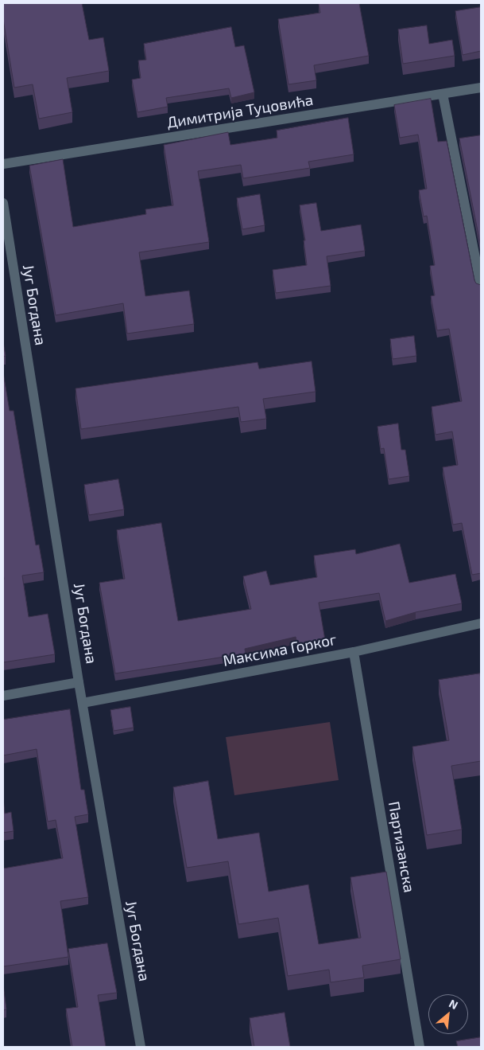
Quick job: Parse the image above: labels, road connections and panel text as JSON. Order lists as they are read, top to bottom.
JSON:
{
  "streets": {
    "street": [
      "Димитрија Туцовића",
      "Југ Богдана",
      "Максима Горког",
      "Партизанска"
    ]
  },
  "crossings": [
    ["Југ Богдана", "Максима Горког"],
    ["Максима Горког", "Партизанска"]
  ],
  "north": "top right"
}
